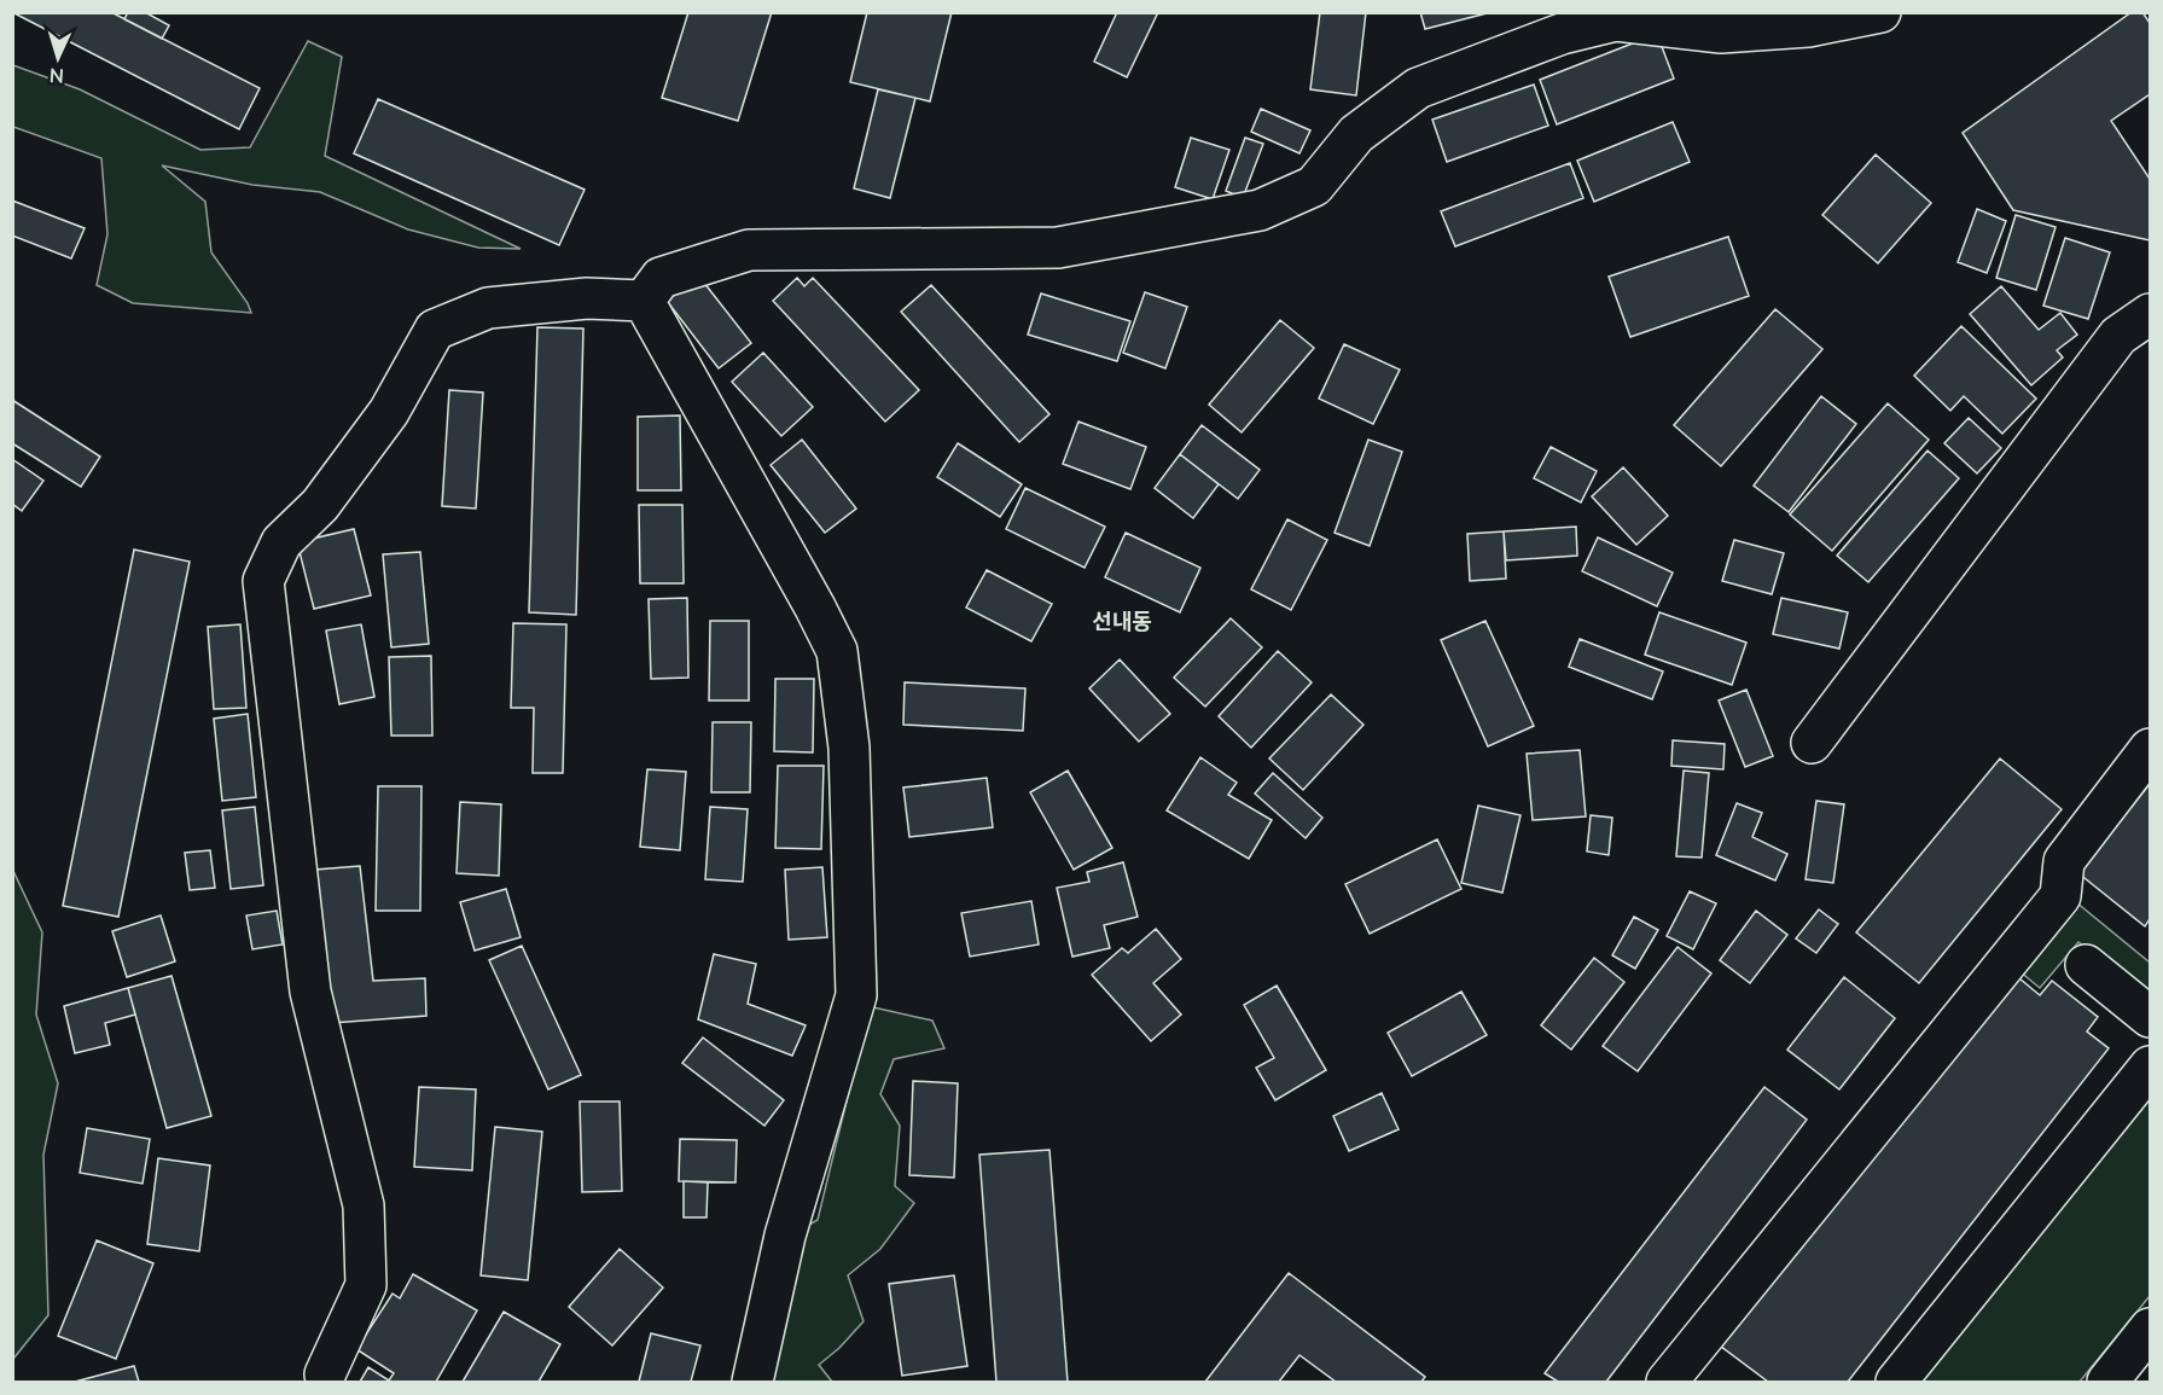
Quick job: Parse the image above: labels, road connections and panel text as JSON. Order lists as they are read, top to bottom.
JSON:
{
  "districts": ["선내동"],
  "north": "bottom"
}
